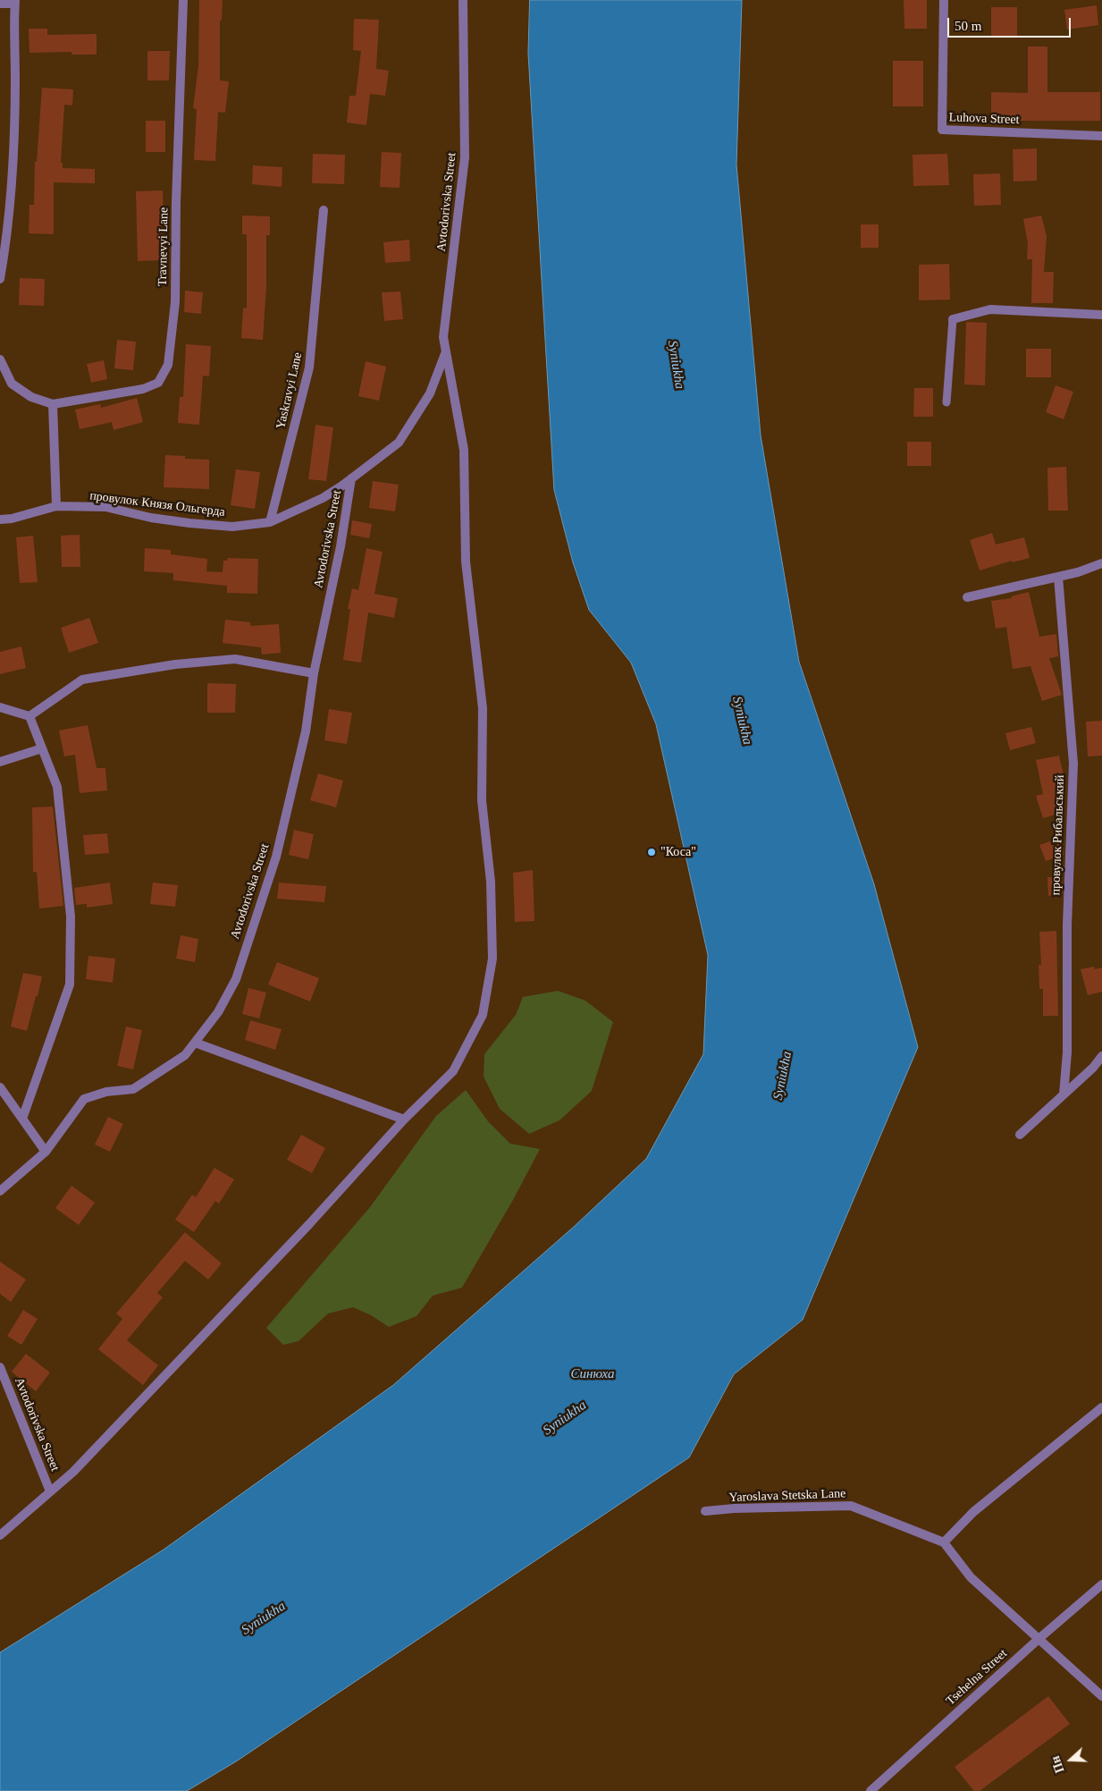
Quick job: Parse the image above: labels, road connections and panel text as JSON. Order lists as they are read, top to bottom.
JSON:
{
  "streets": {
    "street": [
      "Luhova Street",
      "Avtodorivska Street",
      "Travnevyi Lane",
      "Yaskravyi Lane",
      "провулок Князя Ольгерда",
      "провулок Рибальський",
      "Yaroslava Stetska Lane",
      "Tsehelna Street"
    ]
  },
  "crossings": [
    ["Avtodorivska Street", "провулок Князя Ольгерда"],
    ["Yaskravyi Lane", "провулок Князя Ольгерда"]
  ],
  "water": ["Syniukha", "Синюха"],
  "places": ["\"Коса\""],
  "scale_bar": "50 m",
  "north": "left"
}
